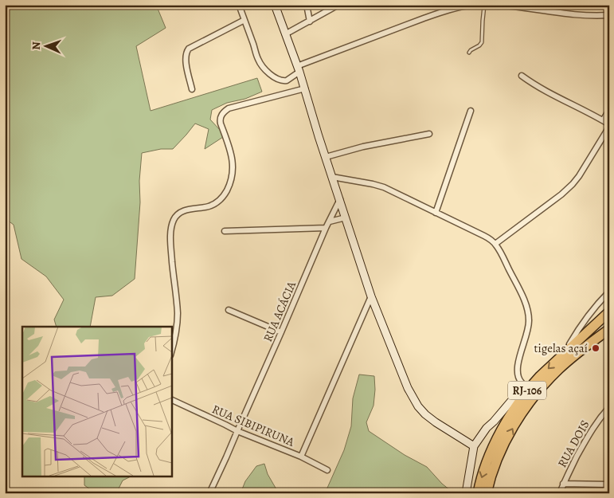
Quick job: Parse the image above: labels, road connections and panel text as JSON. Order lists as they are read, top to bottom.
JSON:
{
  "streets": {
    "highway": ["RJ-106"],
    "street": ["RUA ACÁCIA", "RUA SIBIPIRUNA", "RUA DOIS"]
  },
  "crossings": [
    ["RUA ACÁCIA", "RUA SIBIPIRUNA"]
  ],
  "places": ["tigelas açaí"],
  "north": "left"
}
